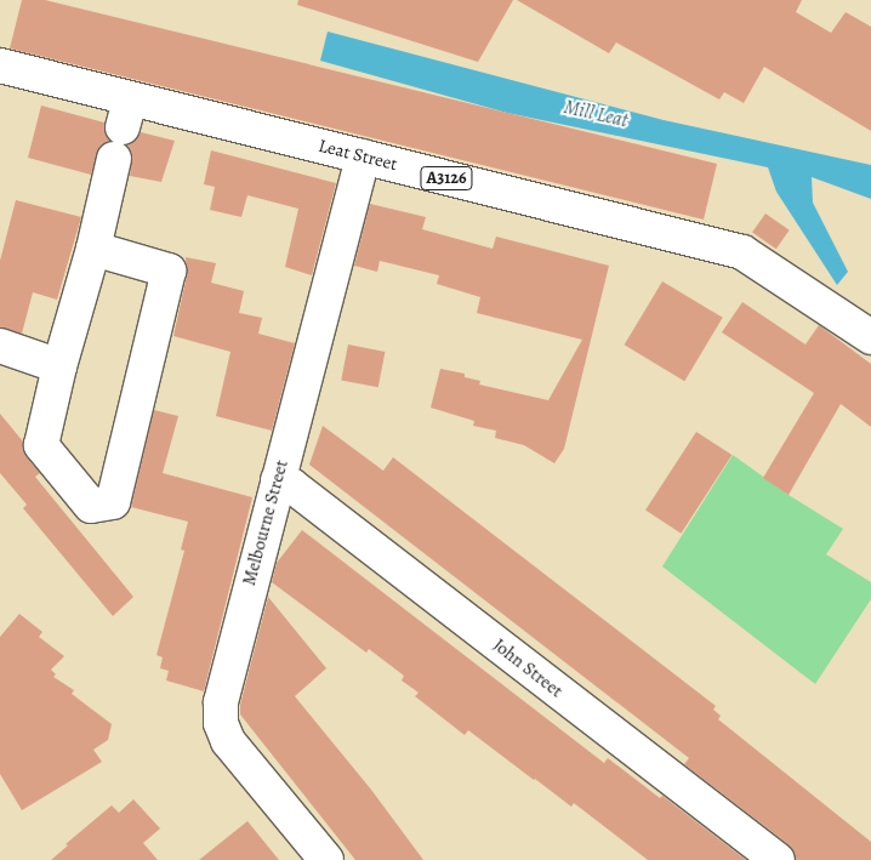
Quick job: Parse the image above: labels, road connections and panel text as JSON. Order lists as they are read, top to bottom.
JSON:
{
  "streets": {
    "street": [
      "Leat Street",
      "A3126",
      "Melbourne Street",
      "John Street"
    ]
  },
  "crossings": [
    ["Leat Street", "Melbourne Street"],
    ["Melbourne Street", "John Street"]
  ],
  "water": ["Mill Leat"]
}
